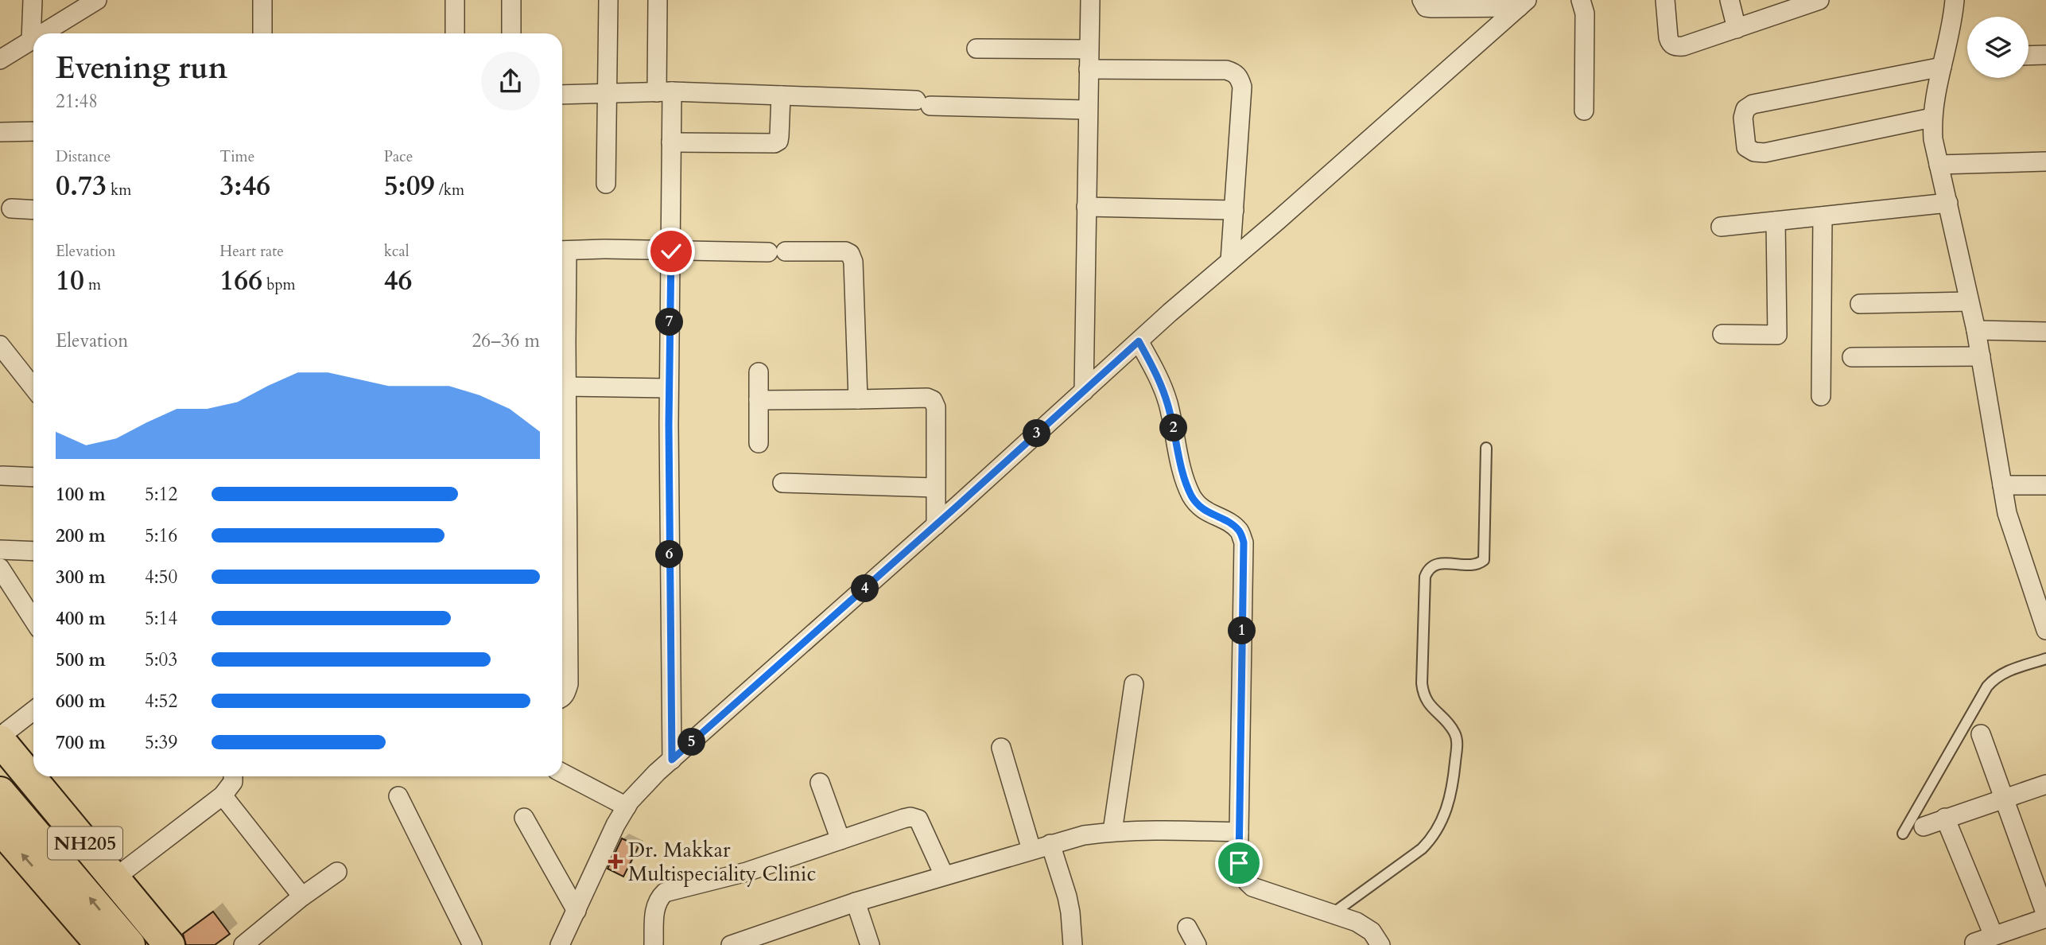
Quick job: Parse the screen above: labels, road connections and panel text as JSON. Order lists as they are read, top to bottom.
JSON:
{
  "streets": {
    "highway": ["NH205"]
  },
  "places": {
    "health": ["Dr. Makkar Multispeciality Clinic"]
  },
  "page": {
    "heading": ["Evening run", "21:48"],
    "stats": [
      ["Distance", "0.73 km"],
      ["Time", "3:46"],
      ["Pace", "5:09 /km"],
      ["Elevation", "10 m"],
      ["Heart rate", "166 bpm"],
      ["kcal", "46"]
    ],
    "pins": [
      "7",
      "2",
      "3",
      "6",
      "4",
      "1",
      "5"
    ],
    "chart": ["Elevation", "26–36 m"],
    "list": [
      {
        "name": "100 m",
        "note": "5:12"
      },
      {
        "name": "200 m",
        "note": "5:16"
      },
      {
        "name": "300 m",
        "note": "4:50"
      },
      {
        "name": "400 m",
        "note": "5:14"
      },
      {
        "name": "500 m",
        "note": "5:03"
      },
      {
        "name": "600 m",
        "note": "4:52"
      },
      {
        "name": "700 m",
        "note": "5:39"
      }
    ]
  }
}
